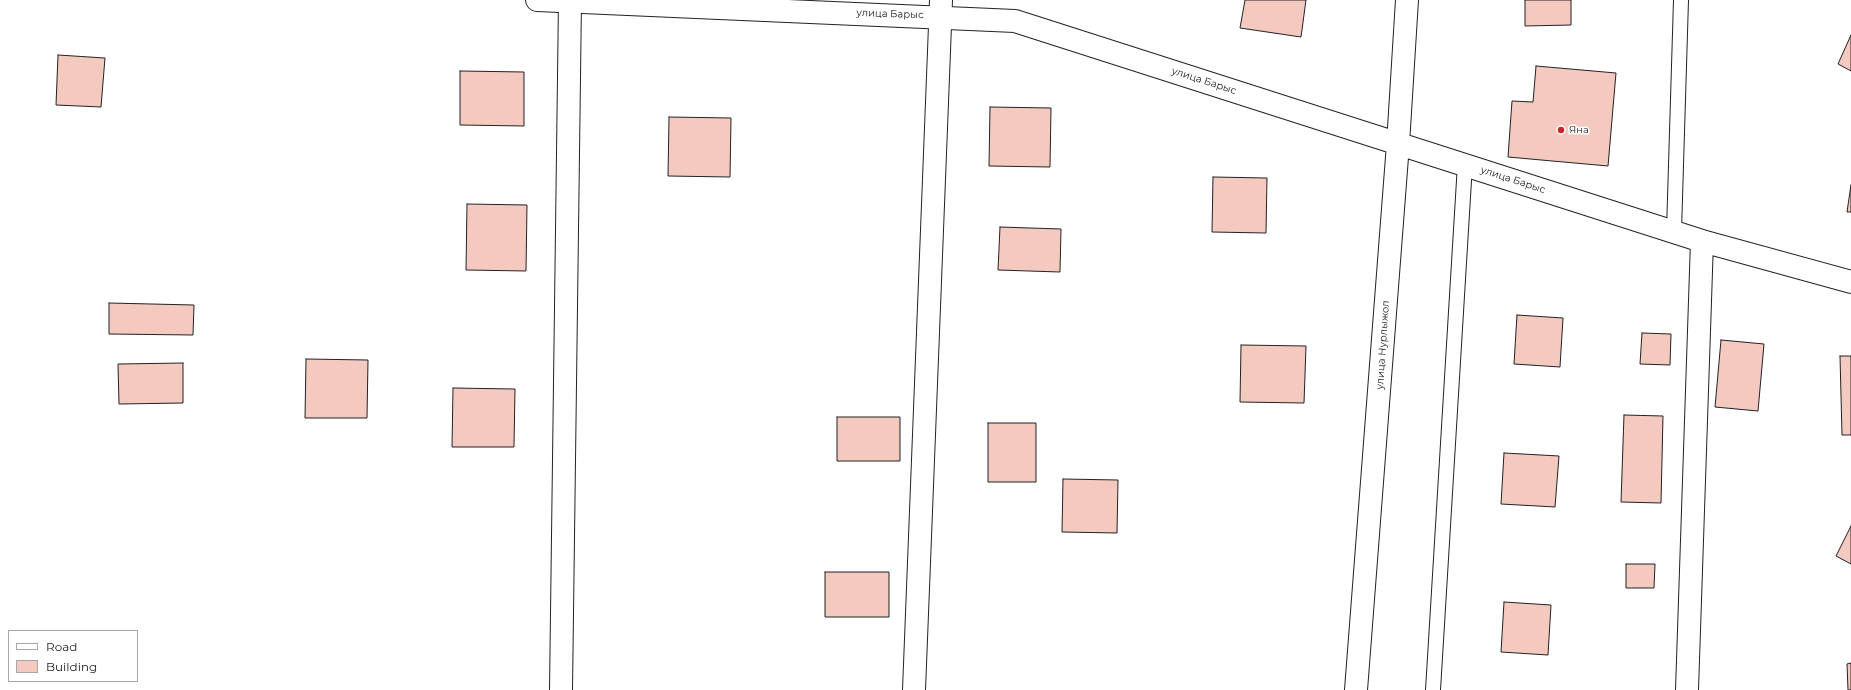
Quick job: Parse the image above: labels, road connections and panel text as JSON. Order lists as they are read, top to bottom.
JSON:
{
  "streets": {
    "street": ["улица Барыс", "улица Нурлыжол"]
  },
  "crossings": [
    ["улица Барыс", "улица Нурлыжол"]
  ],
  "places": ["Яна"],
  "legend": ["Road", "Building"]
}
